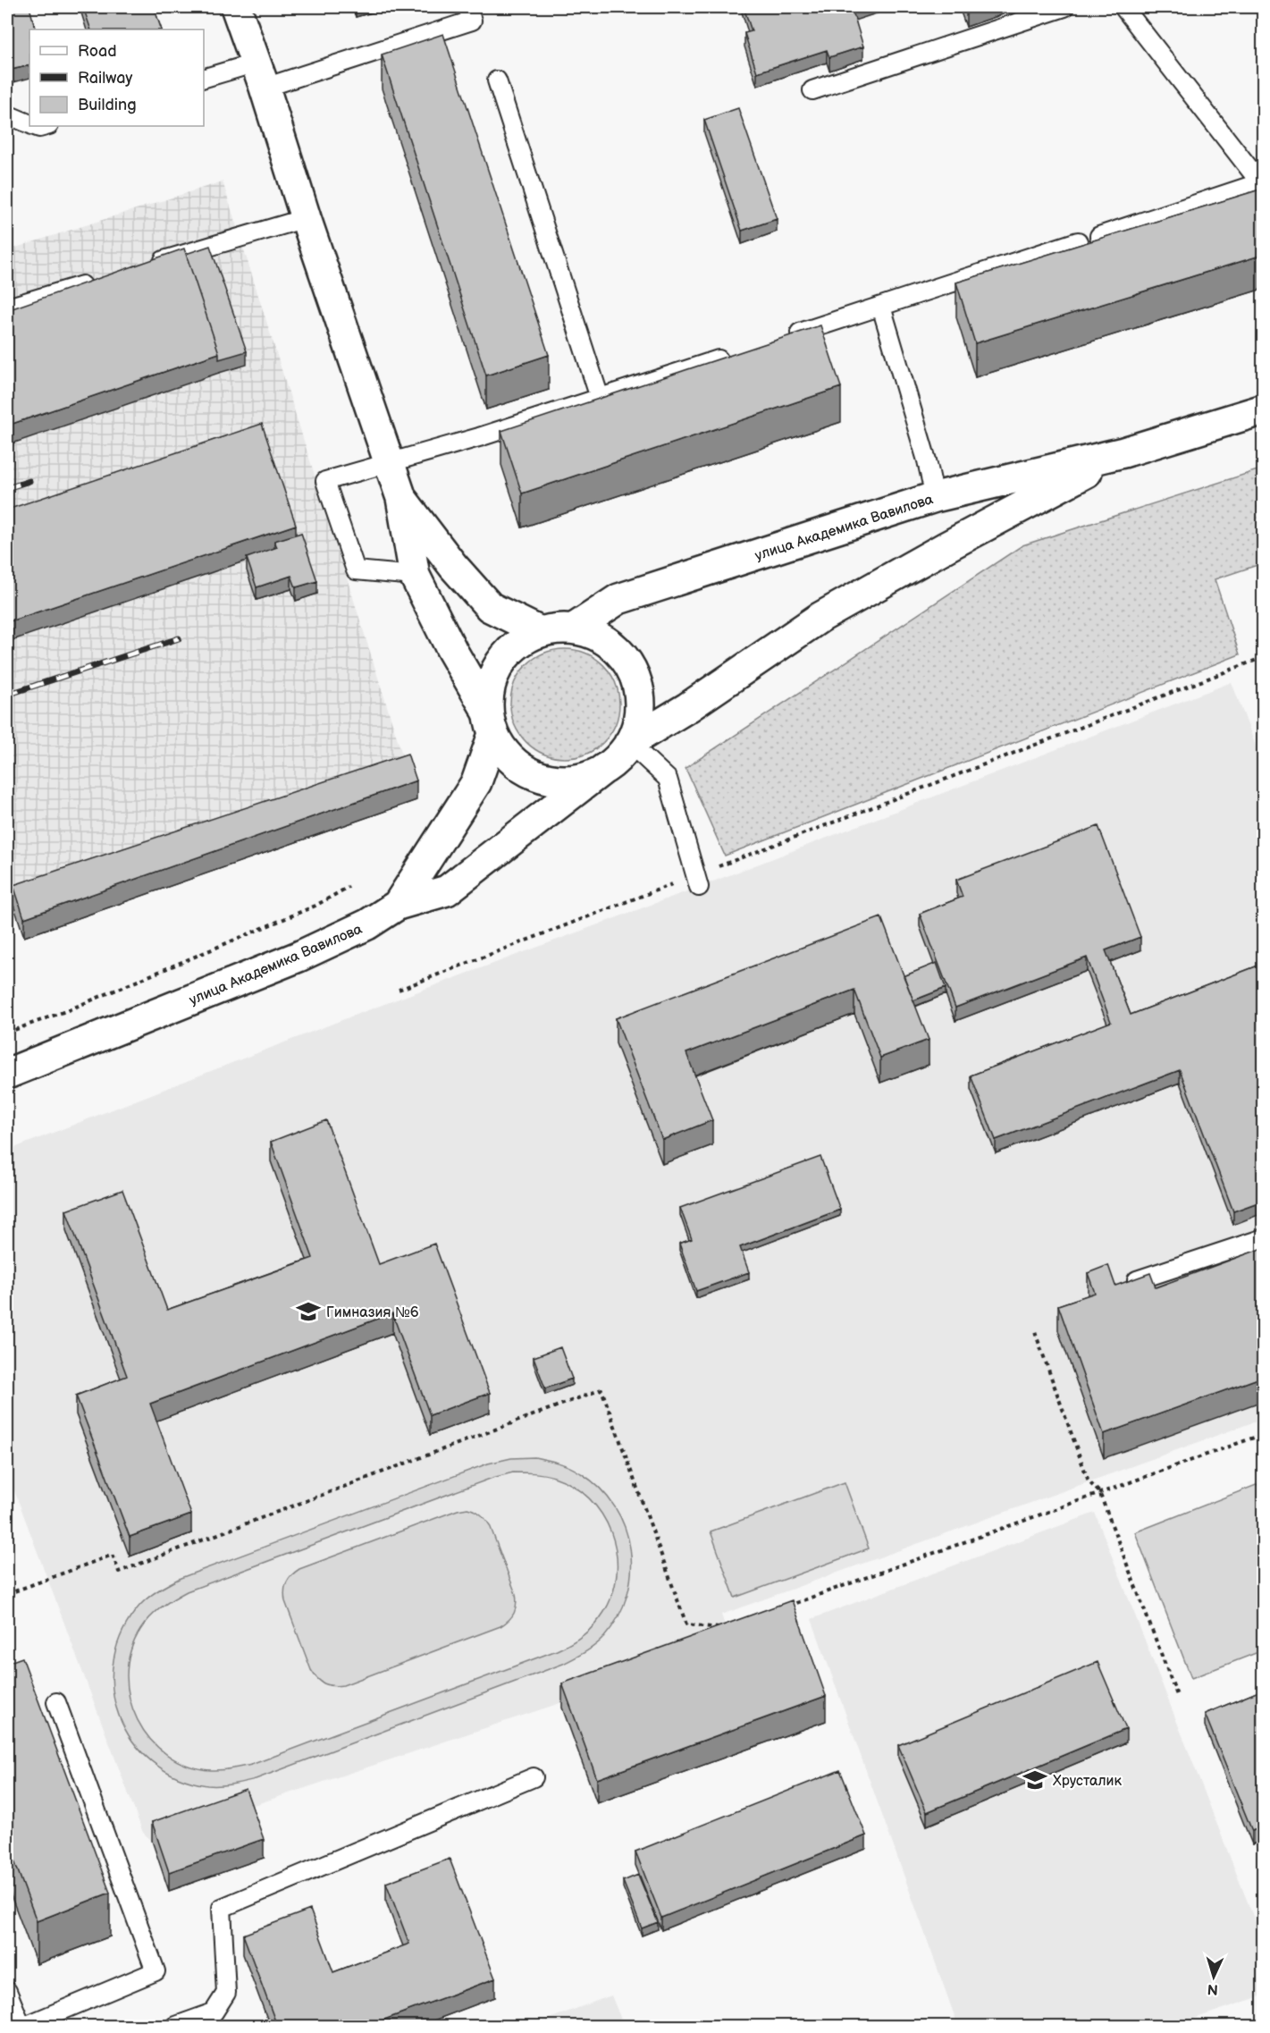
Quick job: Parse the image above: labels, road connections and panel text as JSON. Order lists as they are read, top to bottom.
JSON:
{
  "streets": {
    "street": ["улица Академика Вавилова"]
  },
  "places": {
    "school or university": ["Гимназия №6", "Хрусталик"]
  },
  "legend": ["Road", "Railway", "Building"],
  "north": "bottom"
}
